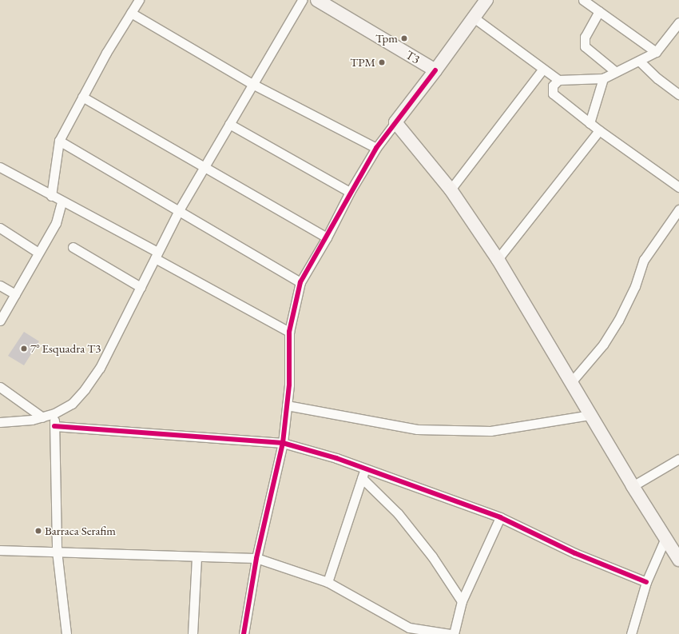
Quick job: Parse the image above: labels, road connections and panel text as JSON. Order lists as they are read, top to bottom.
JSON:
{
  "streets": {
    "street": ["T3"]
  },
  "places": [
    "Tpm",
    "TPM",
    "7° Esquadra T3",
    "Barraca Serafim"
  ]
}
